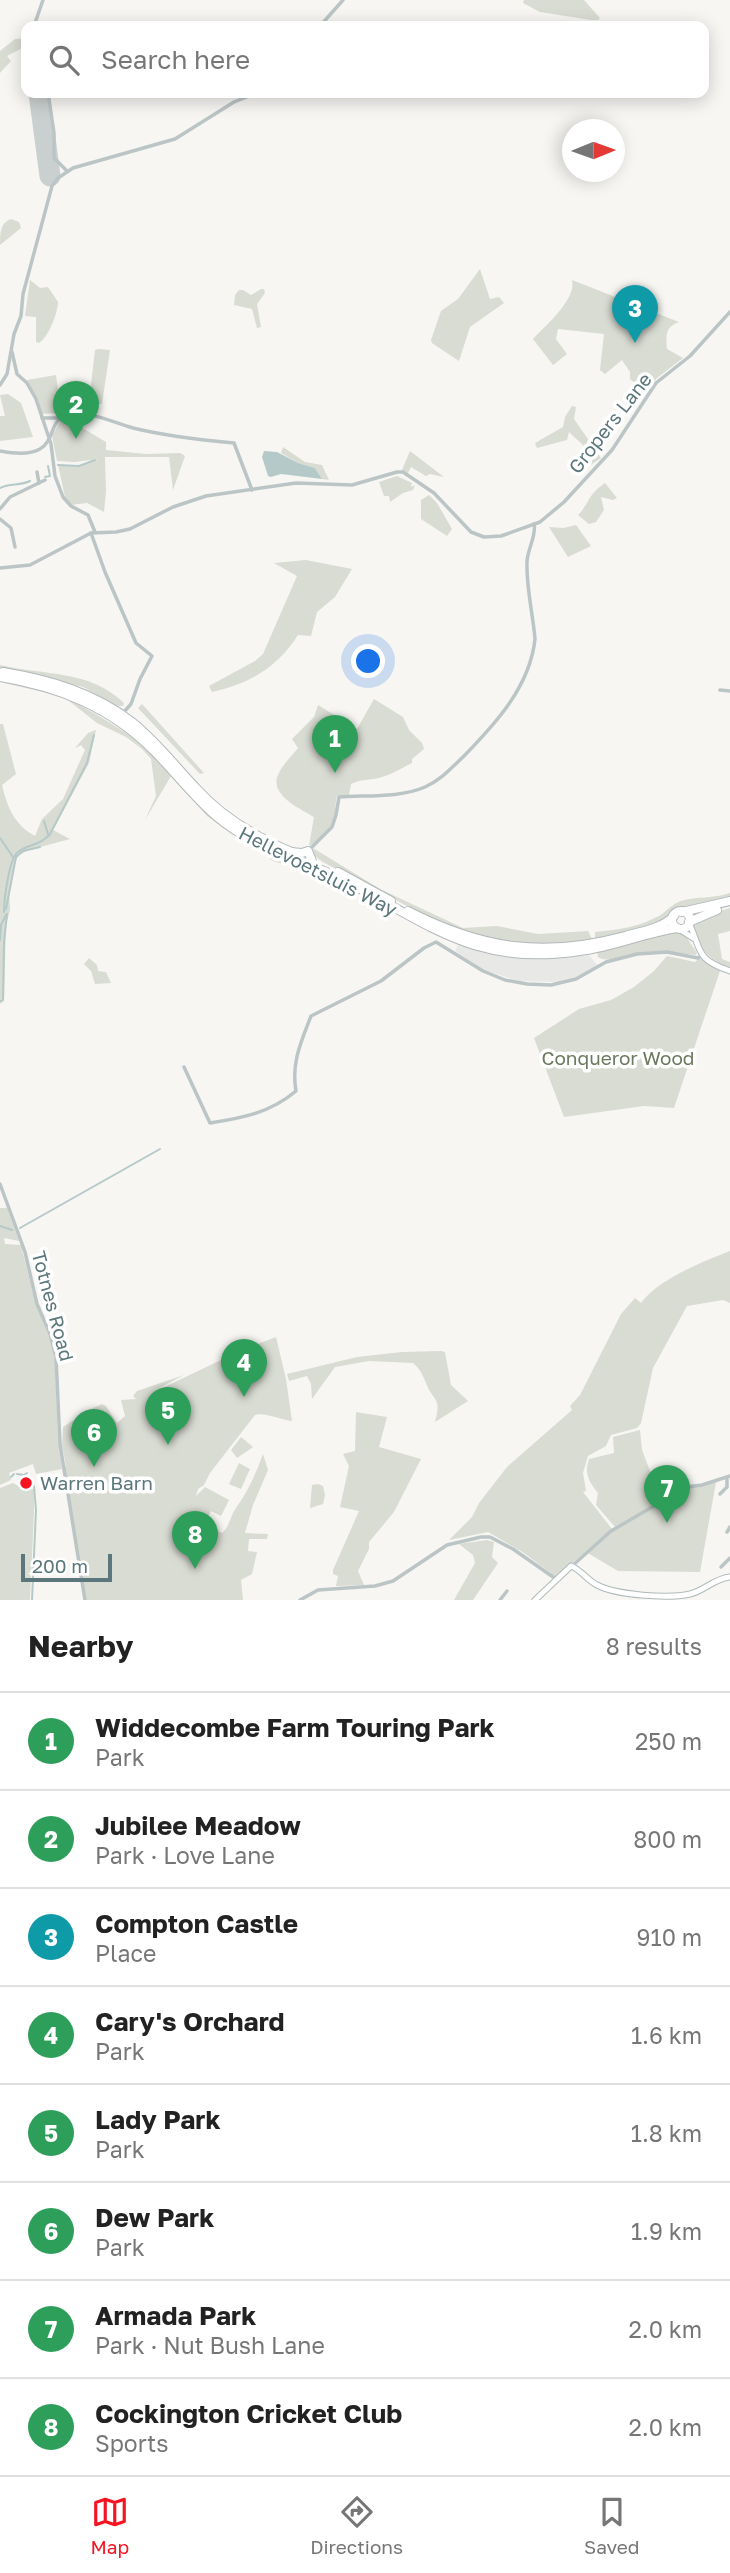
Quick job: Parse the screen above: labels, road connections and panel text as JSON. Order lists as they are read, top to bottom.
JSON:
{
  "streets": {
    "highway": ["Hellevoetsluis Way"],
    "street": ["Gropers Lane", "Totnes Road"]
  },
  "parks": ["Conqueror Wood"],
  "places": ["Warren Barn"],
  "scale_bar": "200 m",
  "north": "right",
  "page": {
    "search": "Search here",
    "pins": [
      "3",
      "2",
      "1",
      "4",
      "5",
      "6",
      "7",
      "8"
    ],
    "scale": "200 m",
    "heading": ["Nearby", "8 results"],
    "list": [
      {
        "mark": "1",
        "name": "Widdecombe Farm Touring Park",
        "note": "Park",
        "value": "250 m"
      },
      {
        "mark": "2",
        "name": "Jubilee Meadow",
        "note": "Park · Love Lane",
        "value": "800 m"
      },
      {
        "mark": "3",
        "name": "Compton Castle",
        "note": "Place",
        "value": "910 m"
      },
      {
        "mark": "4",
        "name": "Cary's Orchard",
        "note": "Park",
        "value": "1.6 km"
      },
      {
        "mark": "5",
        "name": "Lady Park",
        "note": "Park",
        "value": "1.8 km"
      },
      {
        "mark": "6",
        "name": "Dew Park",
        "note": "Park",
        "value": "1.9 km"
      },
      {
        "mark": "7",
        "name": "Armada Park",
        "note": "Park · Nut Bush Lane",
        "value": "2.0 km"
      },
      {
        "mark": "8",
        "name": "Cockington Cricket Club",
        "note": "Sports",
        "value": "2.0 km"
      }
    ],
    "nav": ["Map", "Directions", "Saved"]
  }
}
